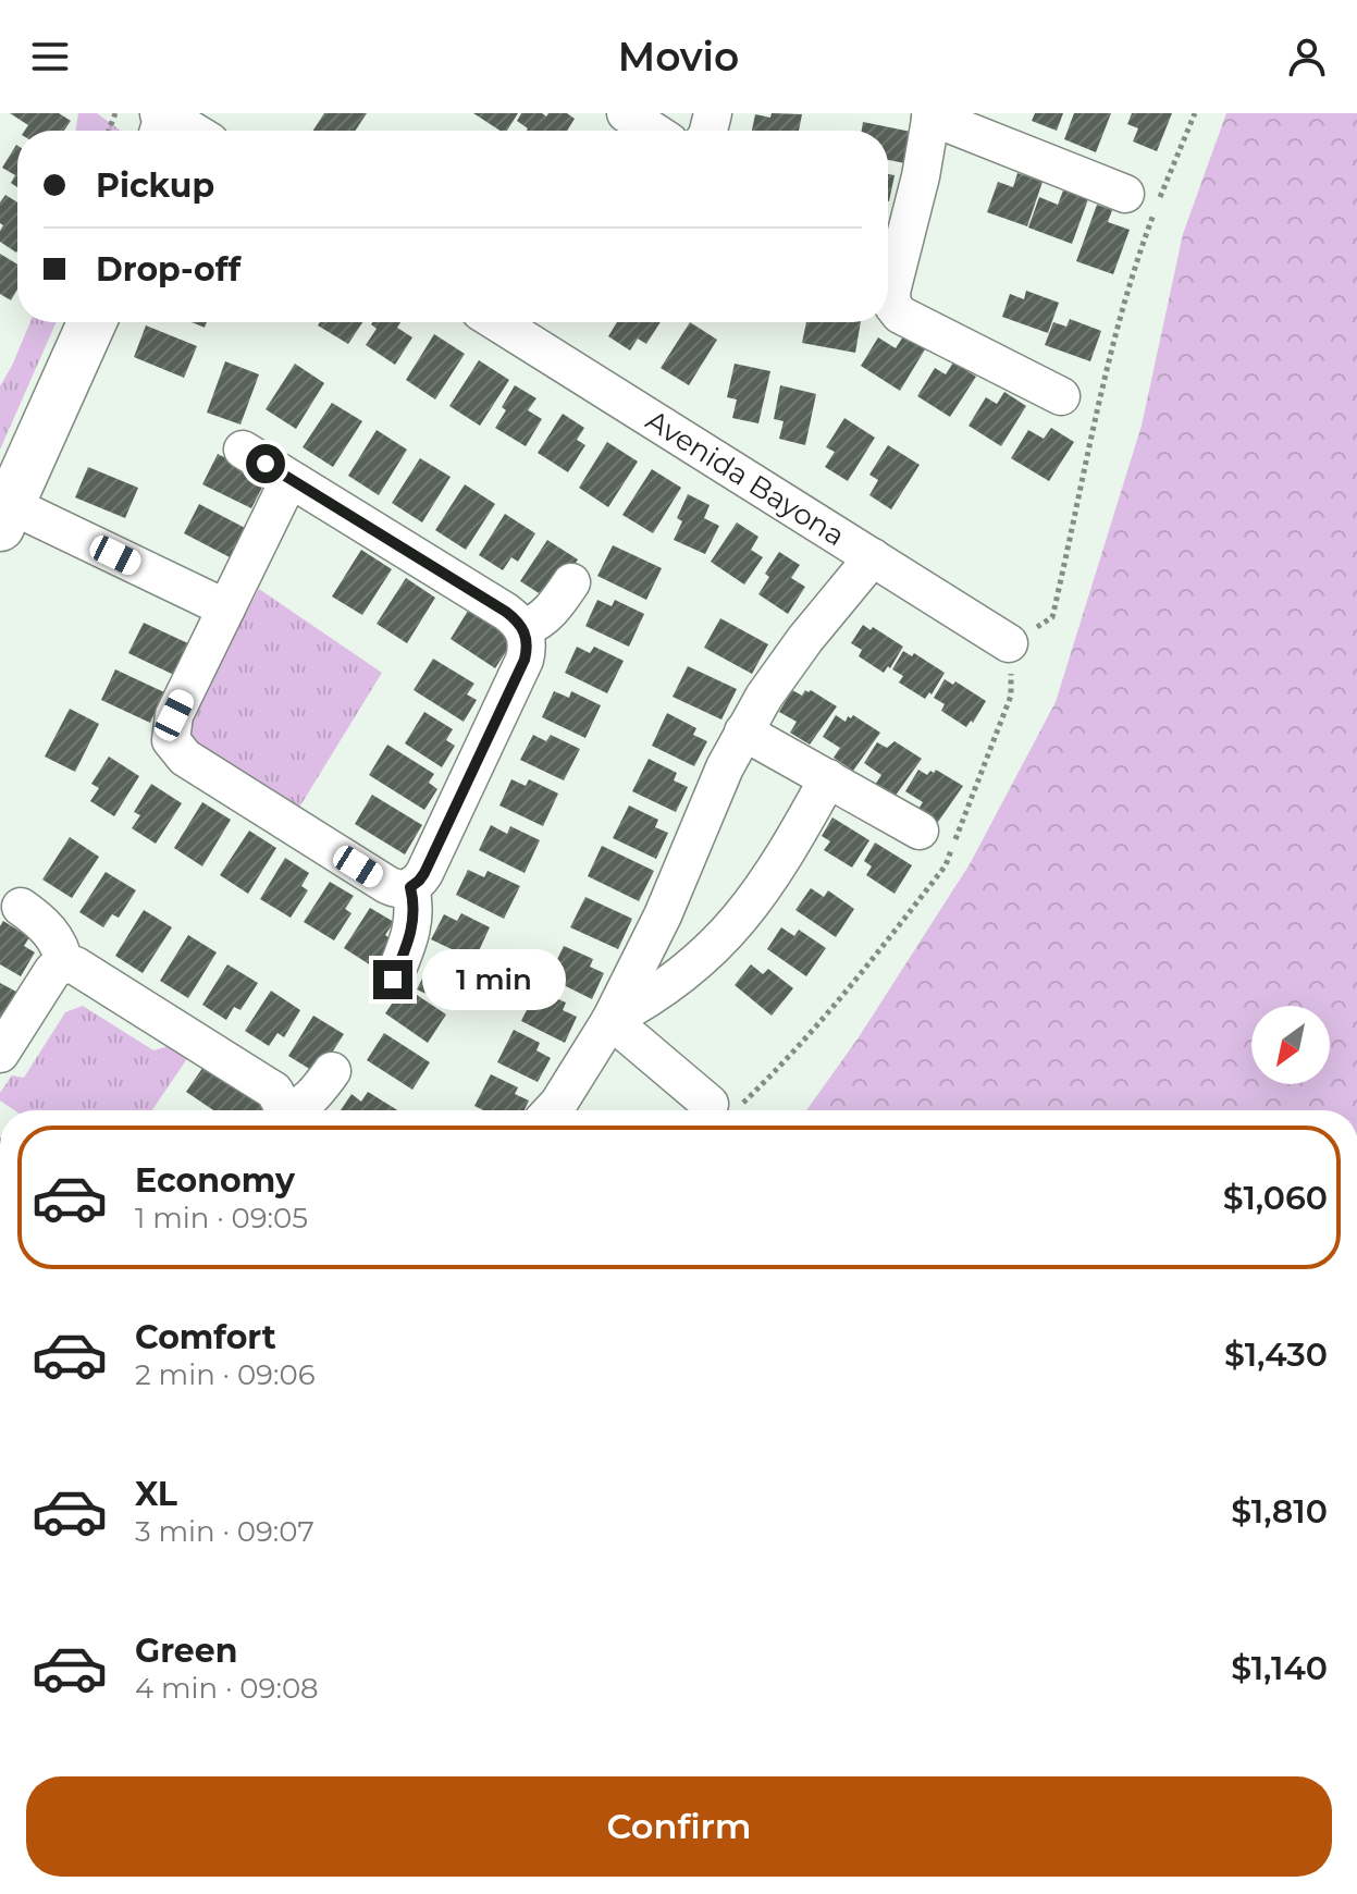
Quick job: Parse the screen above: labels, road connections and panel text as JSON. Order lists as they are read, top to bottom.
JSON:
{
  "streets": {
    "street": ["Avenida Bayona"]
  },
  "north": "bottom left",
  "page": {
    "header": "Movio",
    "banner": ["Pickup", "Drop-off"],
    "bubble": "1 min",
    "list": [
      {
        "name": "Economy",
        "note": "1 min · 09:05",
        "value": "$1,060"
      },
      {
        "name": "Comfort",
        "note": "2 min · 09:06",
        "value": "$1,430"
      },
      {
        "name": "XL",
        "note": "3 min · 09:07",
        "value": "$1,810"
      },
      {
        "name": "Green",
        "note": "4 min · 09:08",
        "value": "$1,140"
      }
    ],
    "buttons": "Confirm"
  }
}
